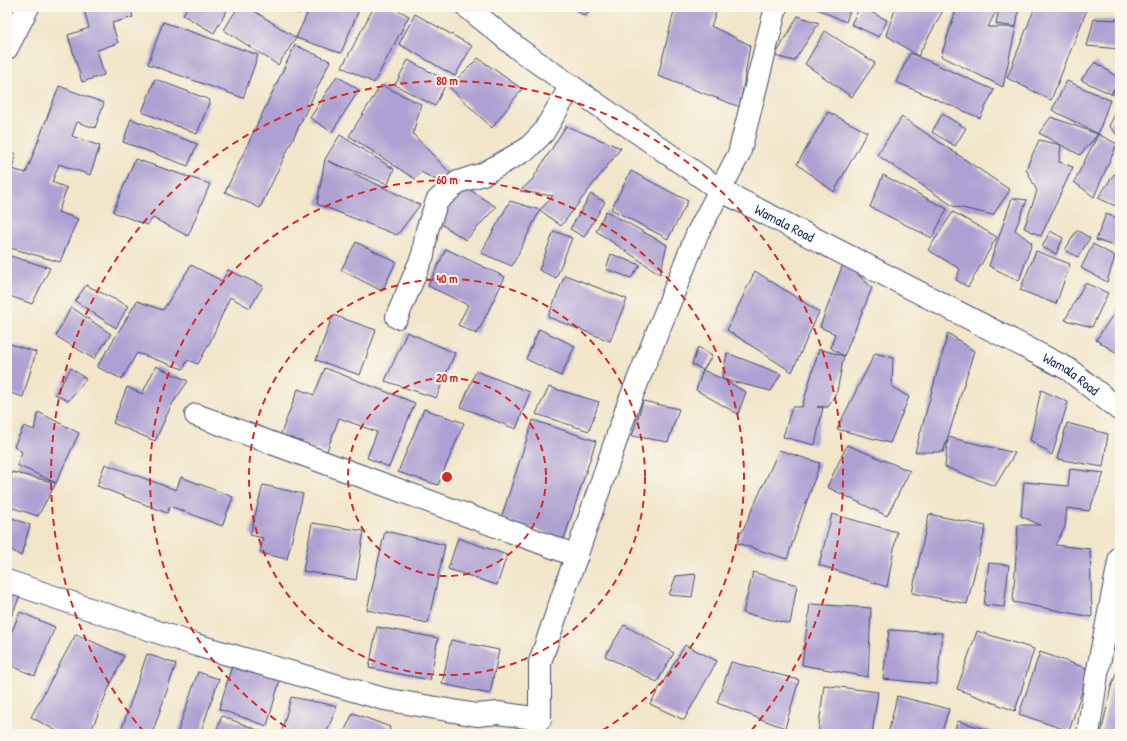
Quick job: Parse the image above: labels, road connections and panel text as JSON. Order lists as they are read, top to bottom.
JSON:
{
  "streets": {
    "street": ["Wamala Road"]
  },
  "rings": [
    "80 m",
    "60 m",
    "40 m",
    "20 m"
  ]
}
